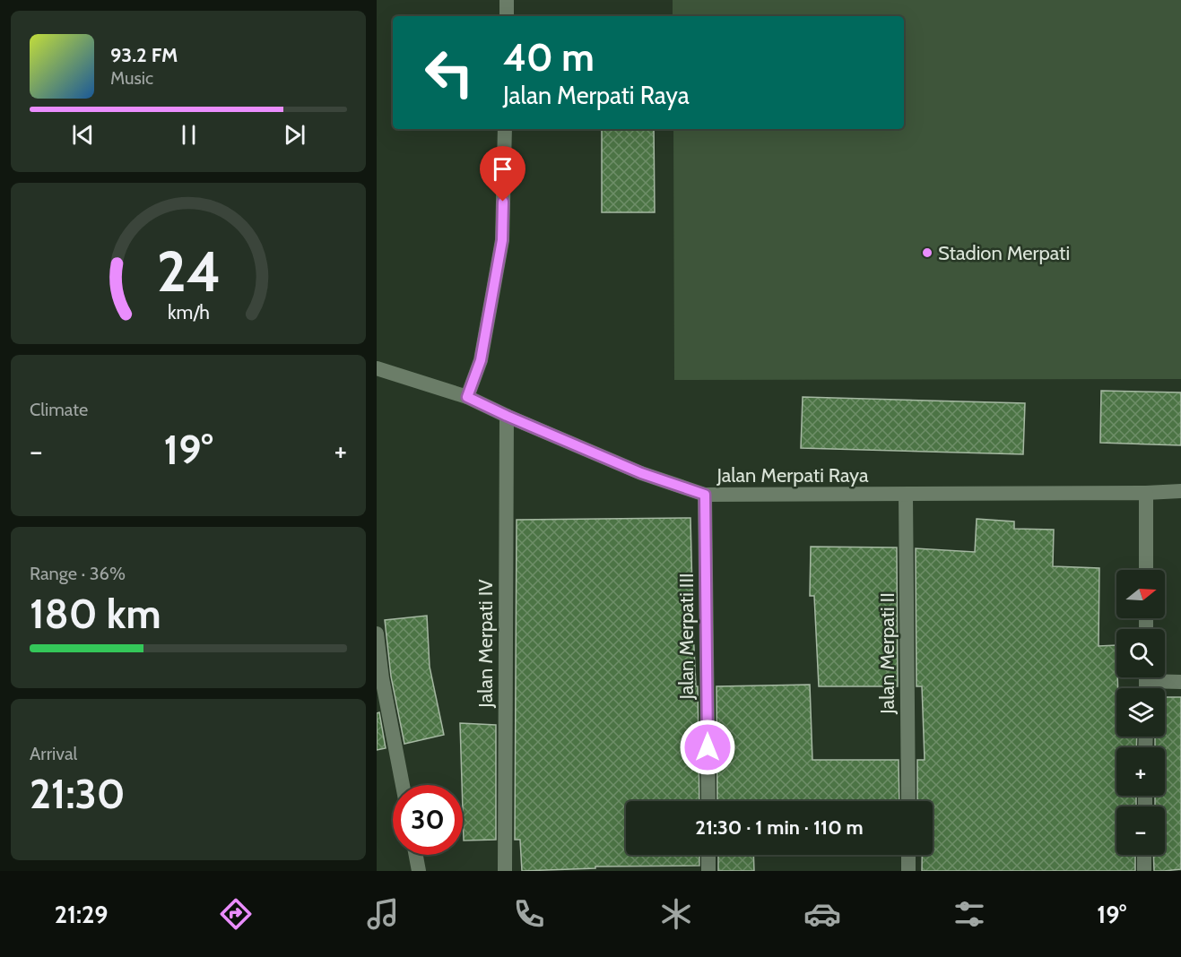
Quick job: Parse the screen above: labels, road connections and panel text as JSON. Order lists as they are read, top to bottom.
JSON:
{
  "streets": {
    "street": [
      "Jalan Merpati Raya",
      "Jalan Merpati III",
      "Jalan Merpati IV",
      "Jalan Merpati II"
    ]
  },
  "crossings": [
    ["Jalan Merpati Raya", "Jalan Merpati III"],
    ["Jalan Merpati Raya", "Jalan Merpati IV"],
    ["Jalan Merpati Raya", "Jalan Merpati II"]
  ],
  "places": ["Stadion Merpati"],
  "north": "right",
  "page": {
    "turn": ["40 m", "Jalan Merpati Raya"],
    "song": ["93.2 FM", "Music"],
    "tile": [
      "Climate",
      ["Range · 36%", "180 km"],
      ["Arrival", "21:30"]
    ],
    "heat": ["−", "19°", "+"],
    "map_buttons": ["+", "−"],
    "limit": "30",
    "trip": "21:30 · 1 min · 110 m",
    "tabs": ["21:29", "19°"],
    "gauge": ["24", "km/h"]
  }
}
